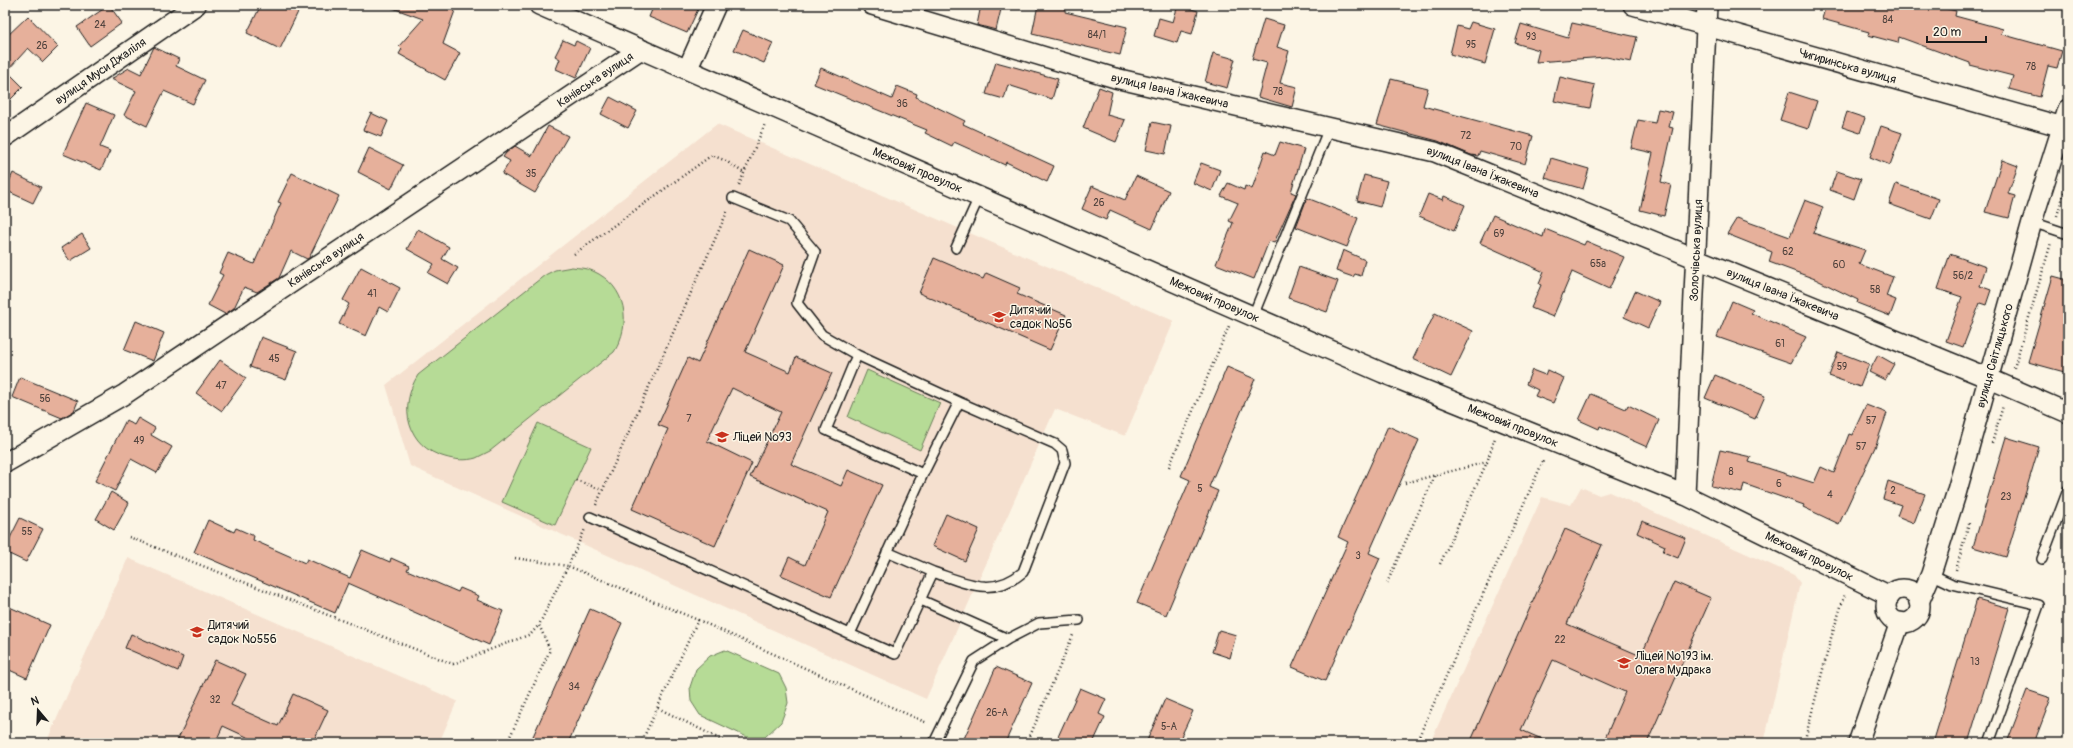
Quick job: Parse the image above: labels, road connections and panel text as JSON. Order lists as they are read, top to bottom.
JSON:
{
  "streets": {
    "street": [
      "Чигиринська вулиця",
      "вулиця Муси Джаліля",
      "Канівська вулиця",
      "вулиця Івана Їжакевича",
      "Межовий провулок",
      "Золочівська вулиця",
      "вулиця Світлицького"
    ]
  },
  "crossings": [
    ["Чигиринська вулиця", "Золочівська вулиця"],
    ["Чигиринська вулиця", "вулиця Світлицького"],
    ["Канівська вулиця", "Межовий провулок"],
    ["вулиця Івана Їжакевича", "Золочівська вулиця"],
    ["вулиця Івана Їжакевича", "вулиця Світлицького"],
    ["Межовий провулок", "Золочівська вулиця"],
    ["Межовий провулок", "вулиця Світлицького"]
  ],
  "places": {
    "school or university": [
      "Дитячий садок №56",
      "Ліцей №93",
      "Дитячий садок №556",
      "Ліцей №193 ім. Олега Мудрака"
    ]
  },
  "house_numbers": [
    "84",
    "24",
    "84/1",
    "93",
    "95",
    "26",
    "78",
    "78",
    "36",
    "72",
    "70",
    "35",
    "26",
    "69",
    "62",
    "65а",
    "60",
    "56/2",
    "58",
    "41",
    "61",
    "45",
    "59",
    "47",
    "56",
    "7",
    "57",
    "49",
    "57",
    "8",
    "6",
    "5",
    "2",
    "4",
    "23",
    "55",
    "3",
    "22",
    "13",
    "34",
    "32",
    "26-А",
    "5-А"
  ],
  "scale_bar": "20 m",
  "north": "top"
}
